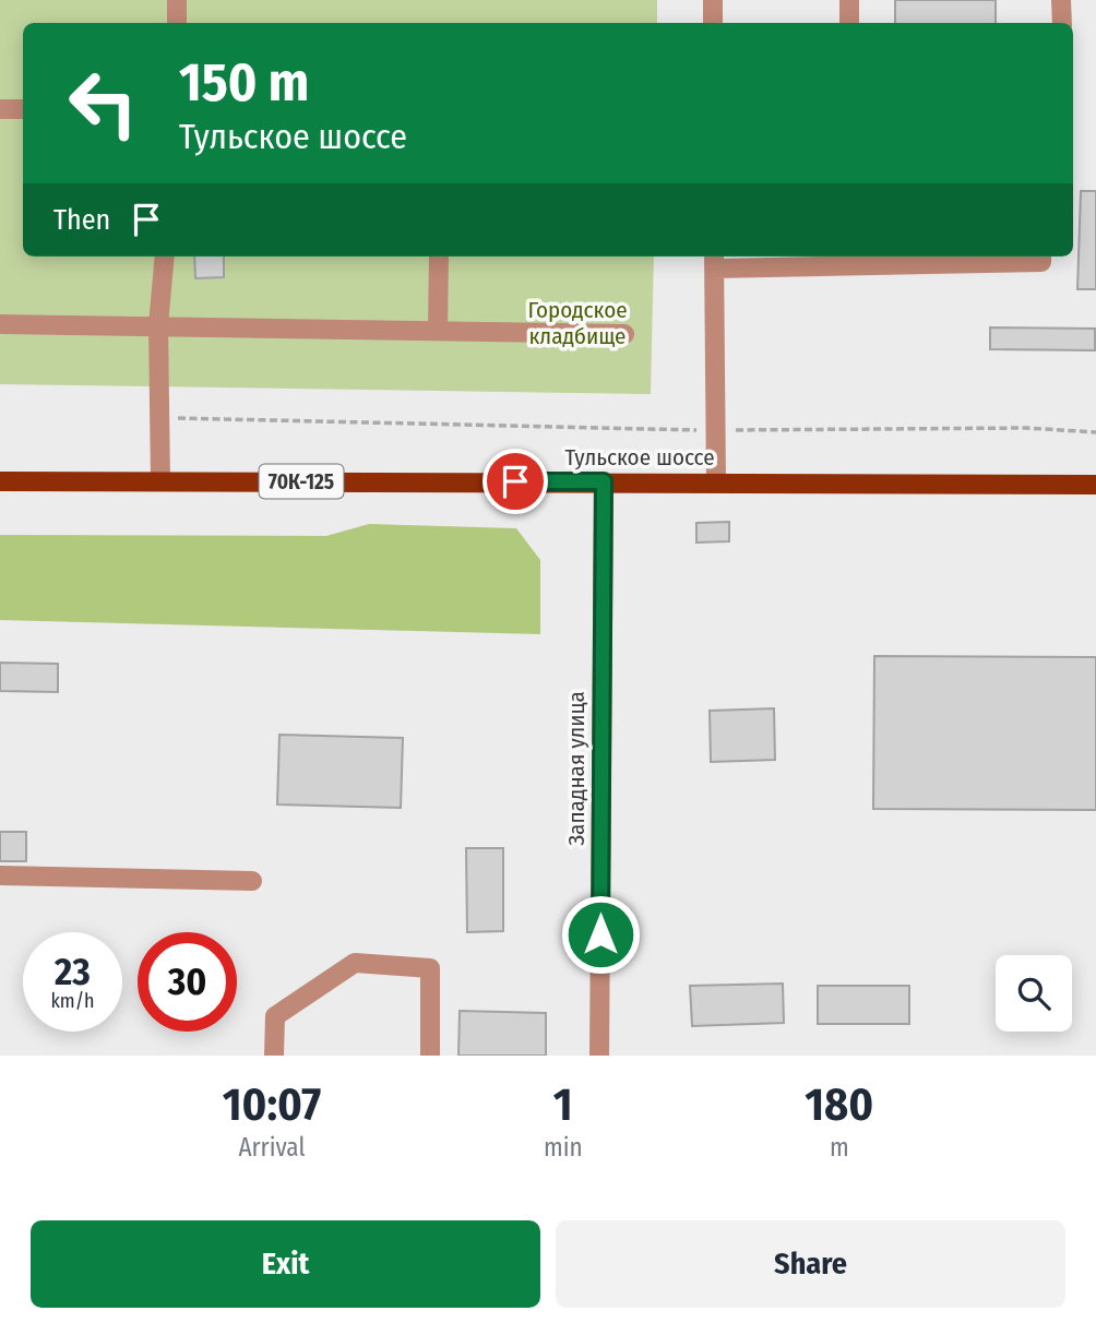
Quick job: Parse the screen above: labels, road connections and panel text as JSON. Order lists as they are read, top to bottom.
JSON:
{
  "streets": {
    "main road": ["Тульское шоссе", "70К-125"],
    "street": ["Западная улица"]
  },
  "crossings": [
    ["Тульское шоссе", "Западная улица"]
  ],
  "parks": ["Городское кладбище"],
  "page": {
    "turn": ["150 m", "Тульское шоссе"],
    "then": "Then",
    "speed": "23 km/h",
    "limit": "30",
    "eta": [
      "10:07",
      "Arrival",
      "1",
      "min",
      "180",
      "m"
    ],
    "buttons": ["Exit", "Share"]
  }
}
